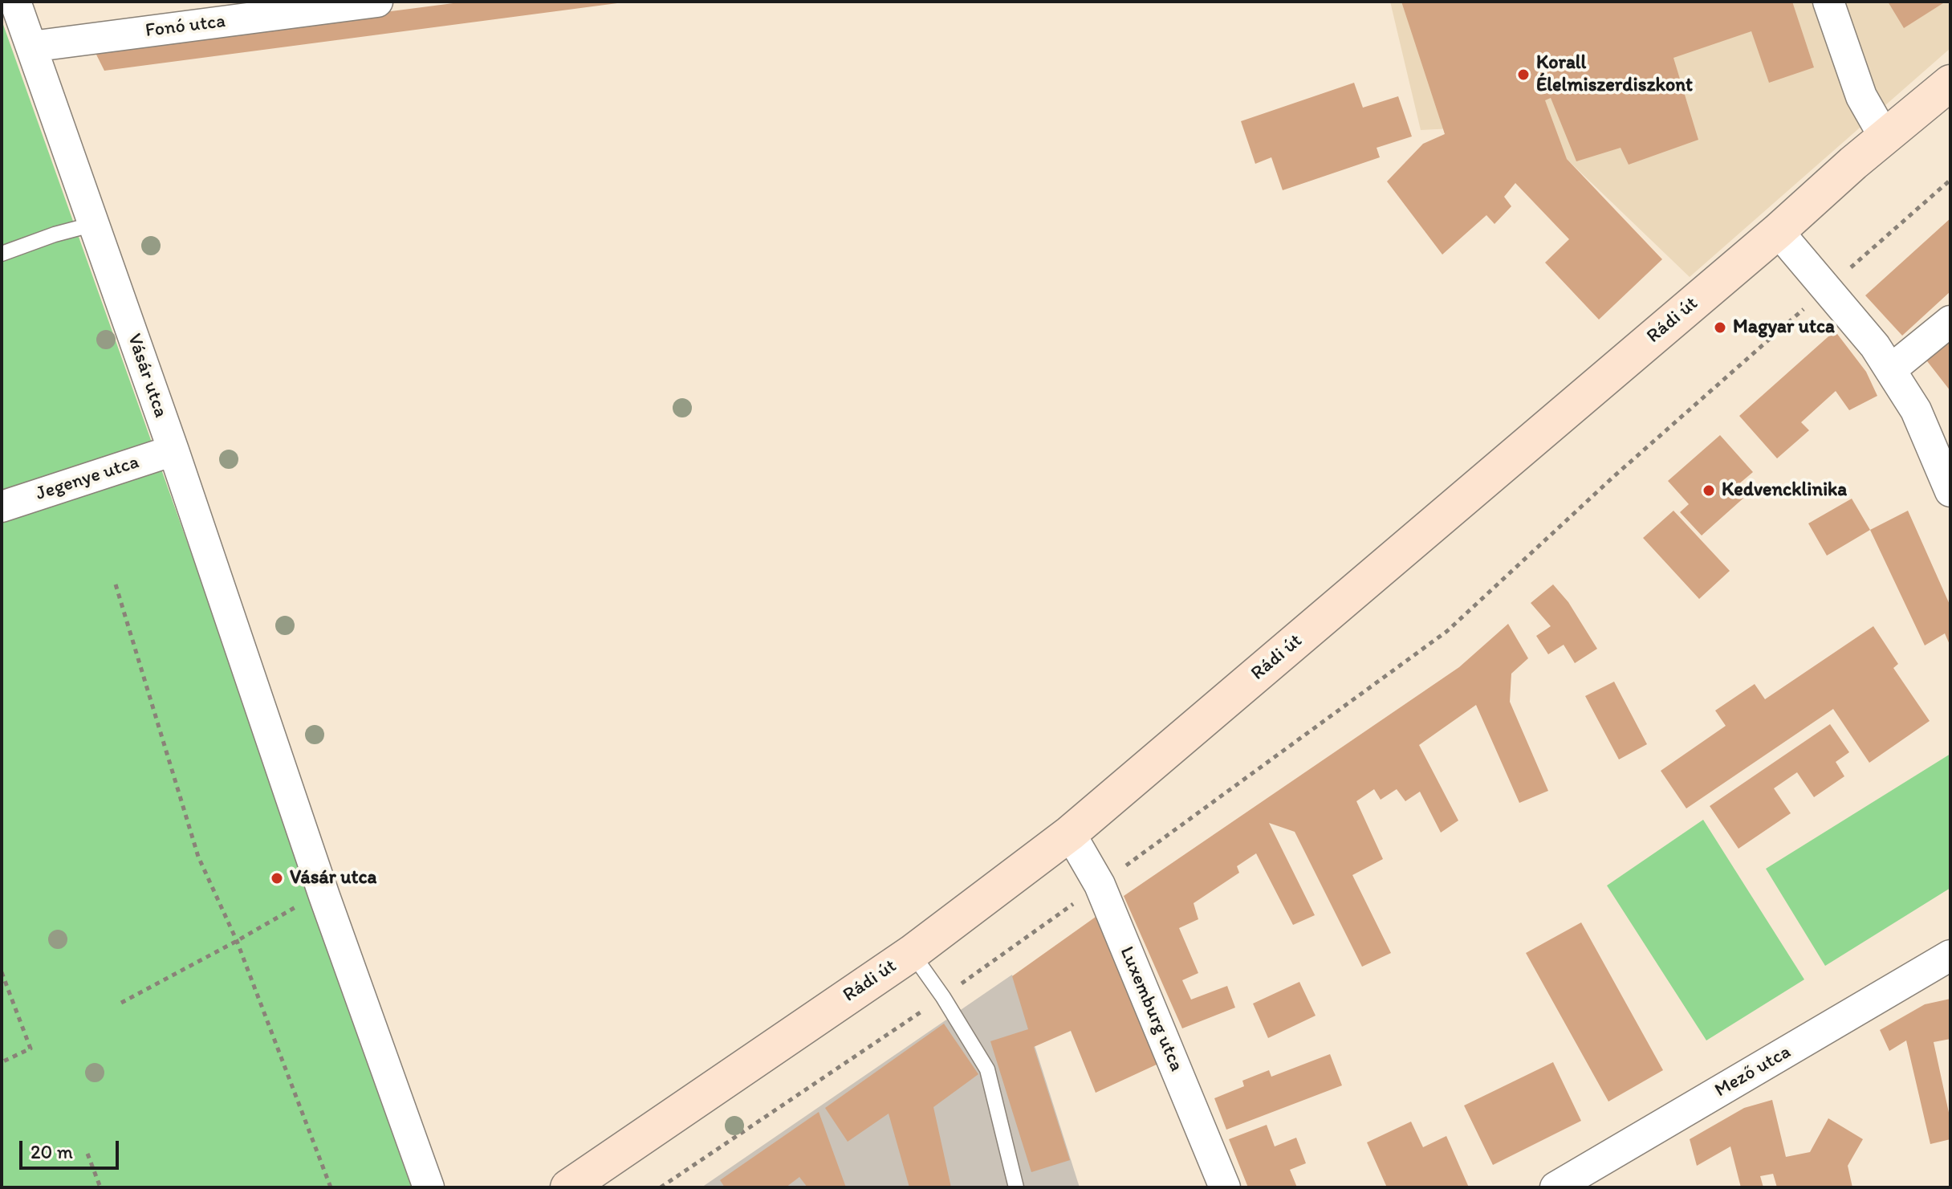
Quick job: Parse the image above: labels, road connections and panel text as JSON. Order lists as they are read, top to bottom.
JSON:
{
  "streets": {
    "street": [
      "Fonó utca",
      "Rádi út",
      "Vásár utca",
      "Jegenye utca",
      "Luxemburg utca",
      "Mező utca"
    ]
  },
  "crossings": [
    ["Fonó utca", "Vásár utca"],
    ["Rádi út", "Luxemburg utca"],
    ["Vásár utca", "Jegenye utca"]
  ],
  "places": [
    "Korall Élelmiszerdiszkont",
    "Magyar utca",
    "Kedvencklinika",
    "Vásár utca"
  ],
  "scale_bar": "20 m"
}
